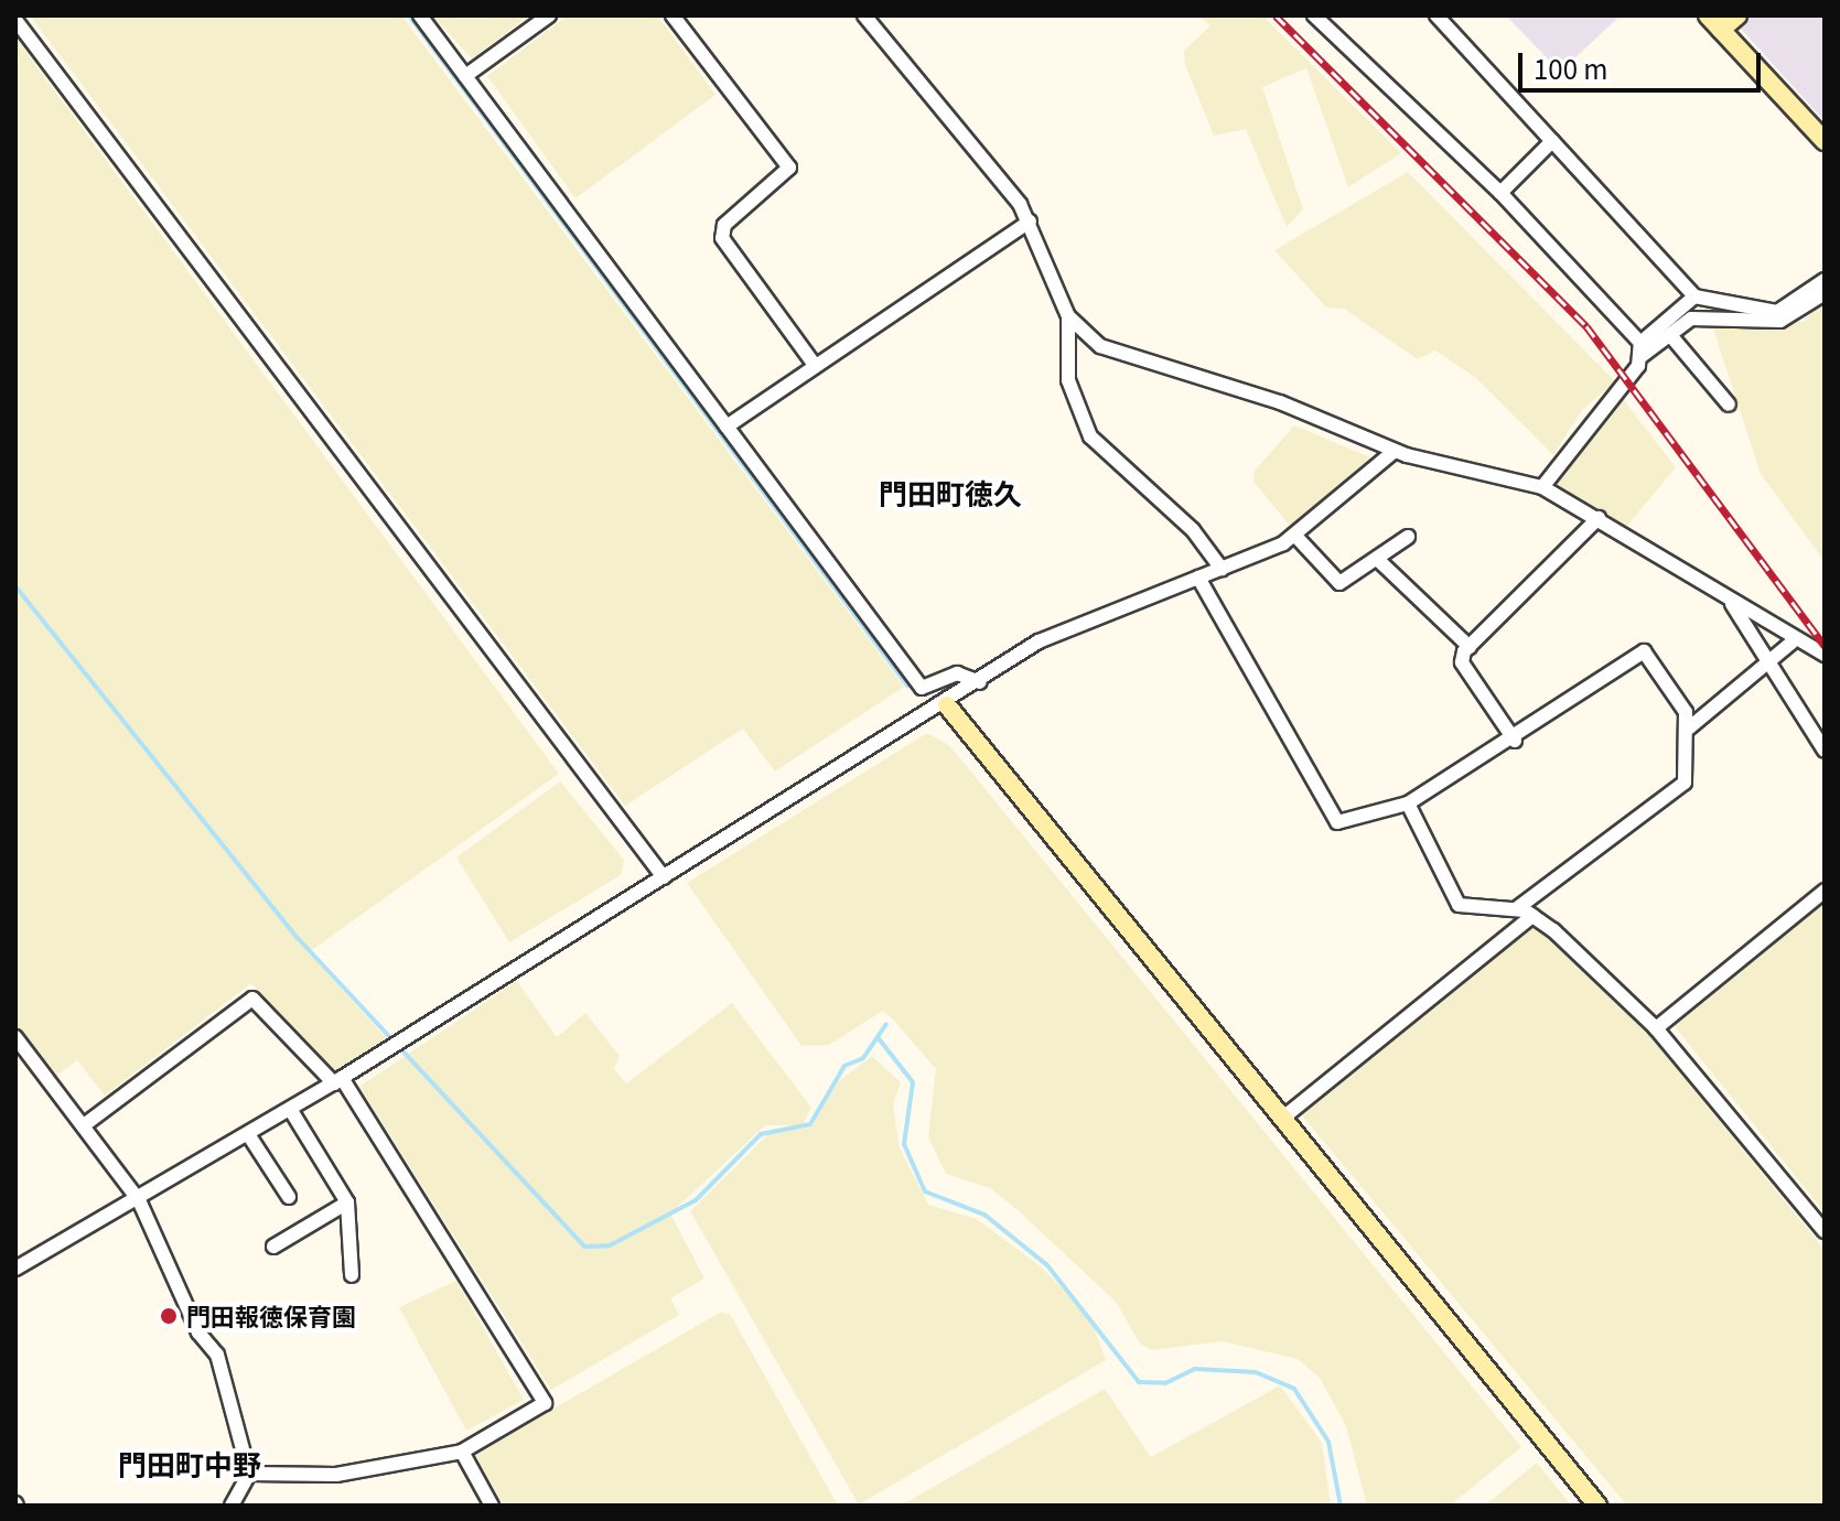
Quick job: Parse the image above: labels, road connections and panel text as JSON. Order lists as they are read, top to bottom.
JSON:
{
  "districts": ["門田町徳久", "門田町中野"],
  "places": ["門田報徳保育園"],
  "scale_bar": "100 m"
}
